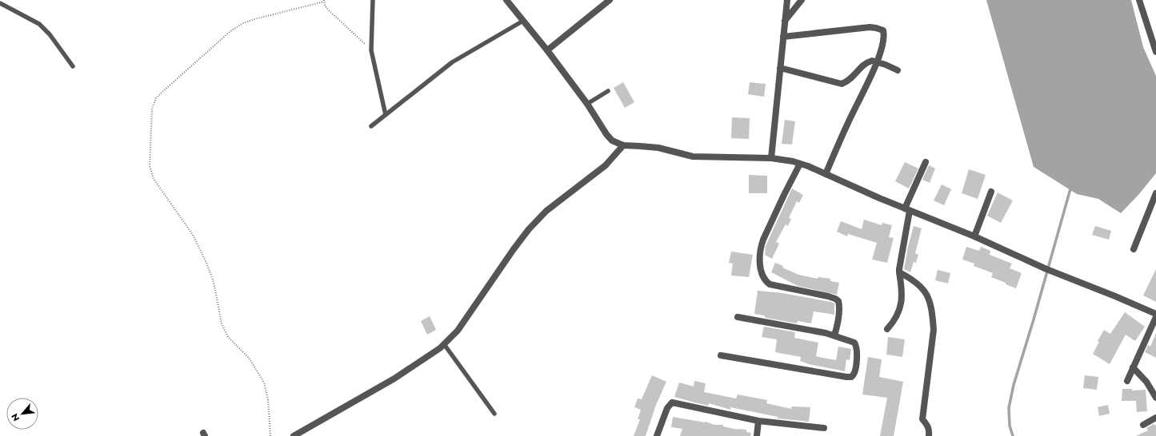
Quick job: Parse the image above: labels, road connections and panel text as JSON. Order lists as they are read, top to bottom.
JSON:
{
  "north": "bottom left"
}
